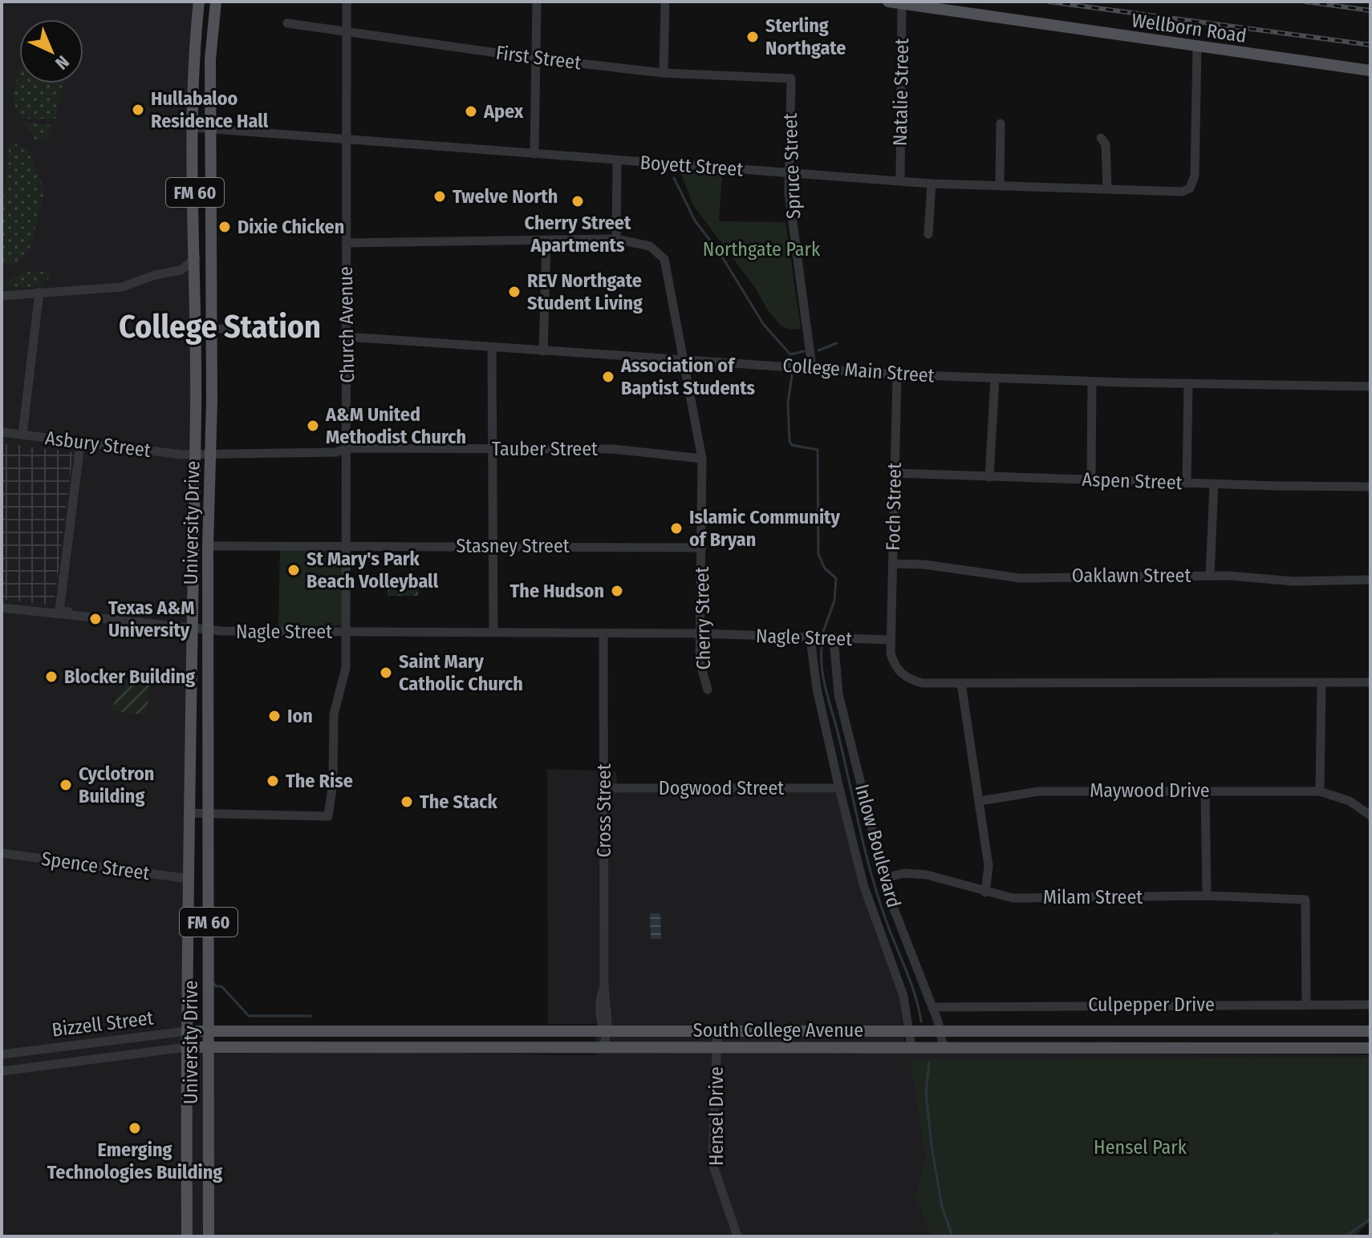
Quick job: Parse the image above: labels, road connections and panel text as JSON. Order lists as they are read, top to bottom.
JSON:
{
  "streets": {
    "main road": [
      "Wellborn Road",
      "FM 60",
      "University Drive",
      "Bizzell Street",
      "South College Avenue"
    ],
    "street": [
      "First Street",
      "Natalie Street",
      "Boyett Street",
      "Spruce Street",
      "Church Avenue",
      "College Main Street",
      "Asbury Street",
      "Tauber Street",
      "Aspen Street",
      "Foch Street",
      "Stasney Street",
      "Oaklawn Street",
      "Cherry Street",
      "Nagle Street",
      "Dogwood Street",
      "Maywood Drive",
      "Cross Street",
      "Inlow Boulevard",
      "Spence Street",
      "Milam Street",
      "Culpepper Drive",
      "Hensel Drive"
    ]
  },
  "crossings": [
    ["Wellborn Road", "Natalie Street"],
    ["Wellborn Road", "Boyett Street"],
    ["First Street", "Spruce Street"],
    ["First Street", "Church Avenue"],
    ["Natalie Street", "Boyett Street"],
    ["Boyett Street", "Spruce Street"],
    ["Boyett Street", "Church Avenue"],
    ["Boyett Street", "University Drive"],
    ["Spruce Street", "College Main Street"],
    ["Church Avenue", "College Main Street"],
    ["Church Avenue", "Tauber Street"],
    ["Church Avenue", "University Drive"],
    ["Church Avenue", "Stasney Street"],
    ["Church Avenue", "Cherry Street"],
    ["Church Avenue", "Nagle Street"],
    ["College Main Street", "Foch Street"],
    ["College Main Street", "Cherry Street"],
    ["Asbury Street", "Tauber Street"],
    ["Asbury Street", "University Drive"],
    ["Tauber Street", "University Drive"],
    ["Tauber Street", "Cherry Street"],
    ["Aspen Street", "Foch Street"],
    ["Foch Street", "Oaklawn Street"],
    ["Foch Street", "Nagle Street"],
    ["University Drive", "Stasney Street"],
    ["University Drive", "Nagle Street"],
    ["University Drive", "Spence Street"],
    ["University Drive", "Bizzell Street"],
    ["University Drive", "South College Avenue"],
    ["Stasney Street", "Cherry Street"],
    ["Cherry Street", "Nagle Street"],
    ["Nagle Street", "Cross Street"],
    ["Nagle Street", "Inlow Boulevard"],
    ["Dogwood Street", "Cross Street"],
    ["Dogwood Street", "Inlow Boulevard"],
    ["Cross Street", "South College Avenue"],
    ["Inlow Boulevard", "Milam Street"],
    ["Inlow Boulevard", "Culpepper Drive"],
    ["Inlow Boulevard", "South College Avenue"],
    ["Milam Street", "Culpepper Drive"],
    ["Bizzell Street", "South College Avenue"],
    ["South College Avenue", "Hensel Drive"]
  ],
  "districts": ["College Station"],
  "parks": ["Northgate Park", "Hensel Park"],
  "places": [
    "Sterling Northgate",
    "Hullabaloo Residence Hall",
    "Apex",
    "Twelve North",
    "Cherry Street Apartments",
    "Dixie Chicken",
    "REV Northgate Student Living",
    "Association of Baptist Students",
    "A&M United Methodist Church",
    "Islamic Community of Bryan",
    "St Mary's Park Beach Volleyball",
    "The Hudson",
    "Texas A&M University",
    "Saint Mary Catholic Church",
    "Blocker Building",
    "Ion",
    "The Rise",
    "Cyclotron Building",
    "The Stack",
    "Emerging Technologies Building"
  ],
  "north": "bottom right"
}
